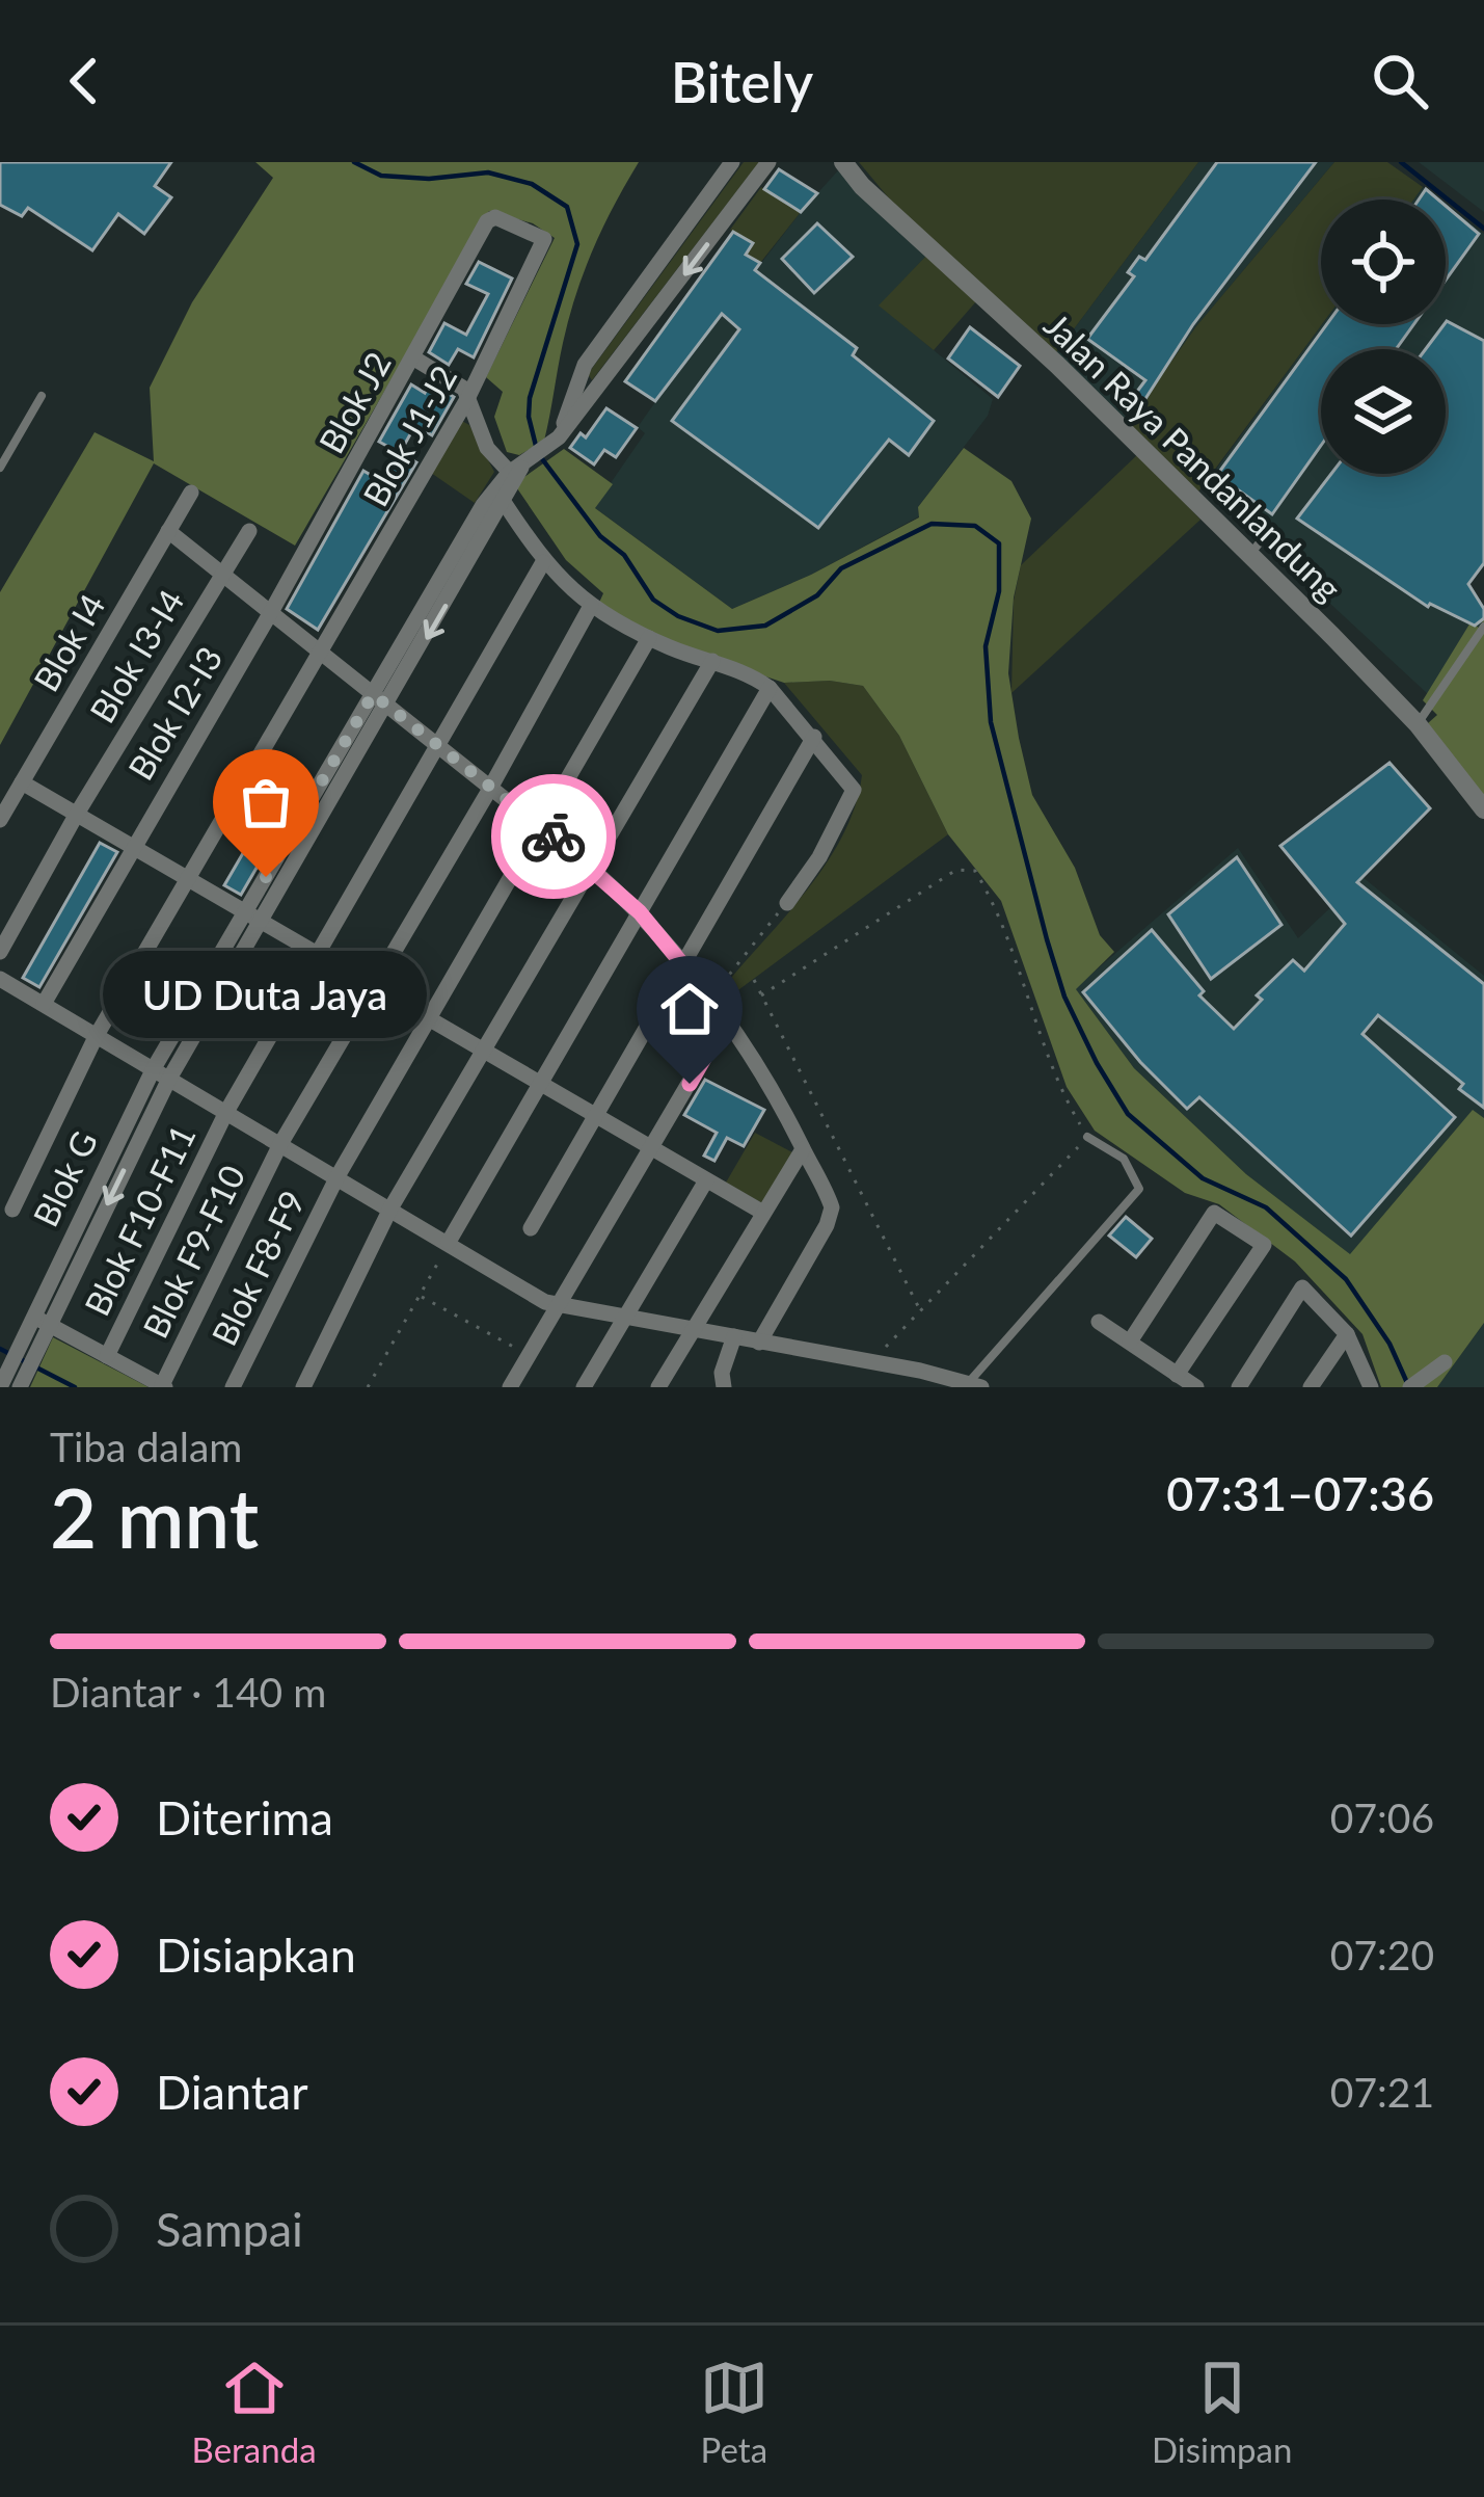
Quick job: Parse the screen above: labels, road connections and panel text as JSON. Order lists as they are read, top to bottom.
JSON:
{
  "streets": {
    "street": [
      "Blok J2",
      "Blok J1-J2",
      "Jalan Raya Pandanlandung",
      "Blok I4",
      "Blok I3-I4",
      "Blok I2-I3",
      "Blok G",
      "Blok F10-F11",
      "Blok F9-F10",
      "Blok F8-F9"
    ]
  },
  "crossings": [
    ["Blok J2", "Blok J1-J2"],
    ["Blok J2", "Blok I2-I3"]
  ],
  "places": ["UD Duta Jaya"],
  "page": {
    "header": "Bitely",
    "bubble": "UD Duta Jaya",
    "heading": ["2 mnt", "Tiba dalam", "07:31–07:36"],
    "bar": "Diantar · 140 m",
    "list": [
      ["Diterima", "07:06"],
      ["Disiapkan", "07:20"],
      ["Diantar", "07:21"],
      "Sampai"
    ],
    "tabs": ["Beranda", "Peta", "Disimpan"]
  }
}
